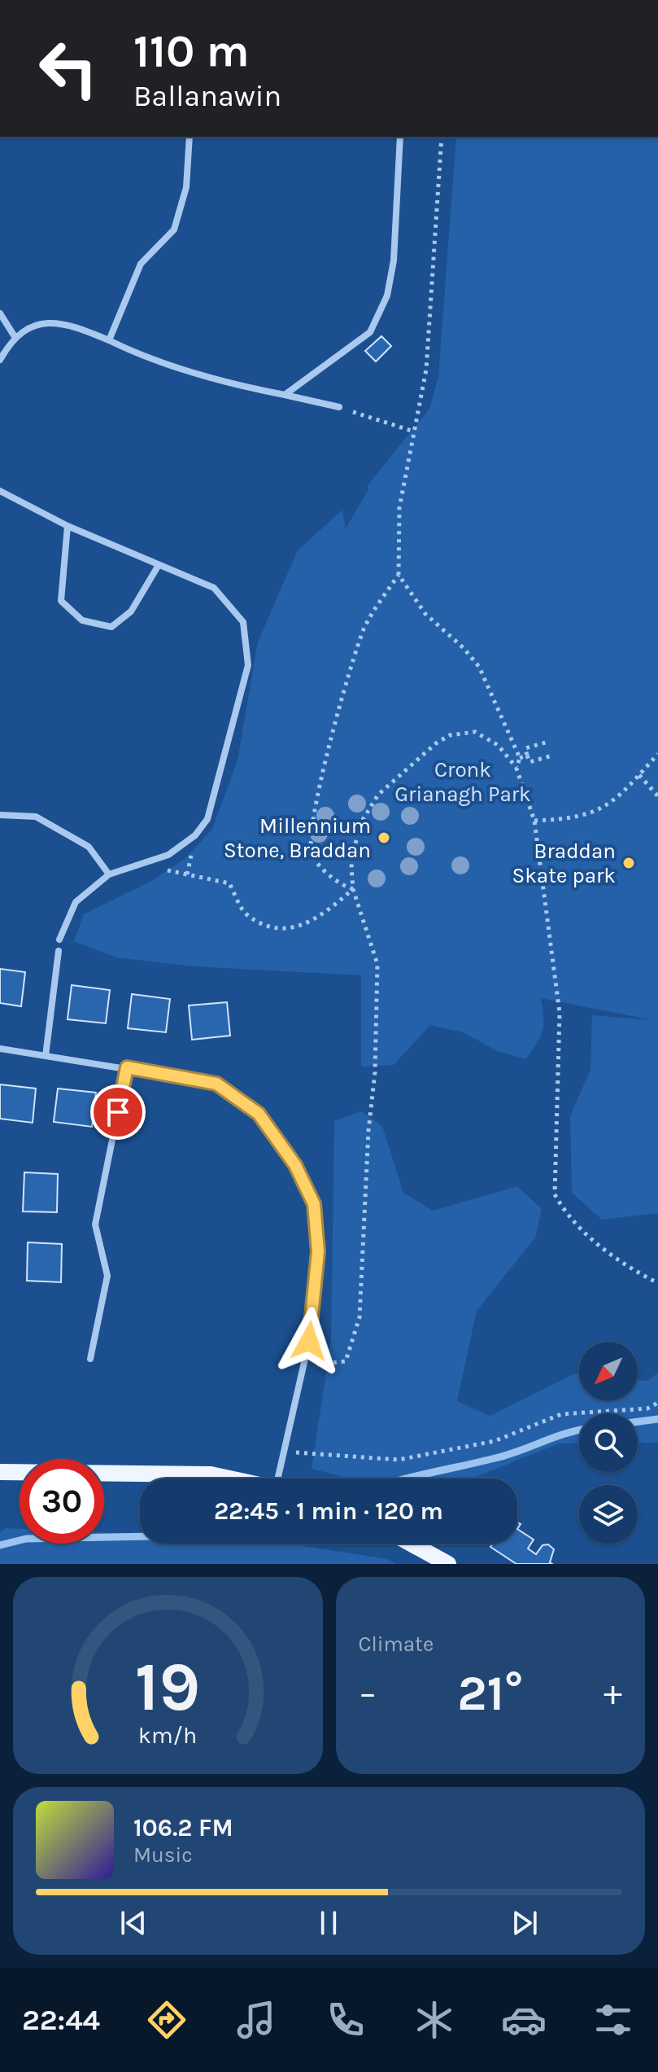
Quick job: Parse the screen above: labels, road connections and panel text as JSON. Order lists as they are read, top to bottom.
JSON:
{
  "parks": ["Cronk Grianagh Park"],
  "places": ["Millennium Stone, Braddan", "Braddan Skate park"],
  "north": "bottom left",
  "page": {
    "turn": ["110 m", "Ballanawin"],
    "limit": "30",
    "trip": "22:45 · 1 min · 120 m",
    "tile": "Climate",
    "heat": ["−", "21°", "+"],
    "song": ["106.2 FM", "Music"],
    "tabs": "22:44",
    "gauge": ["19", "km/h"]
  }
}
